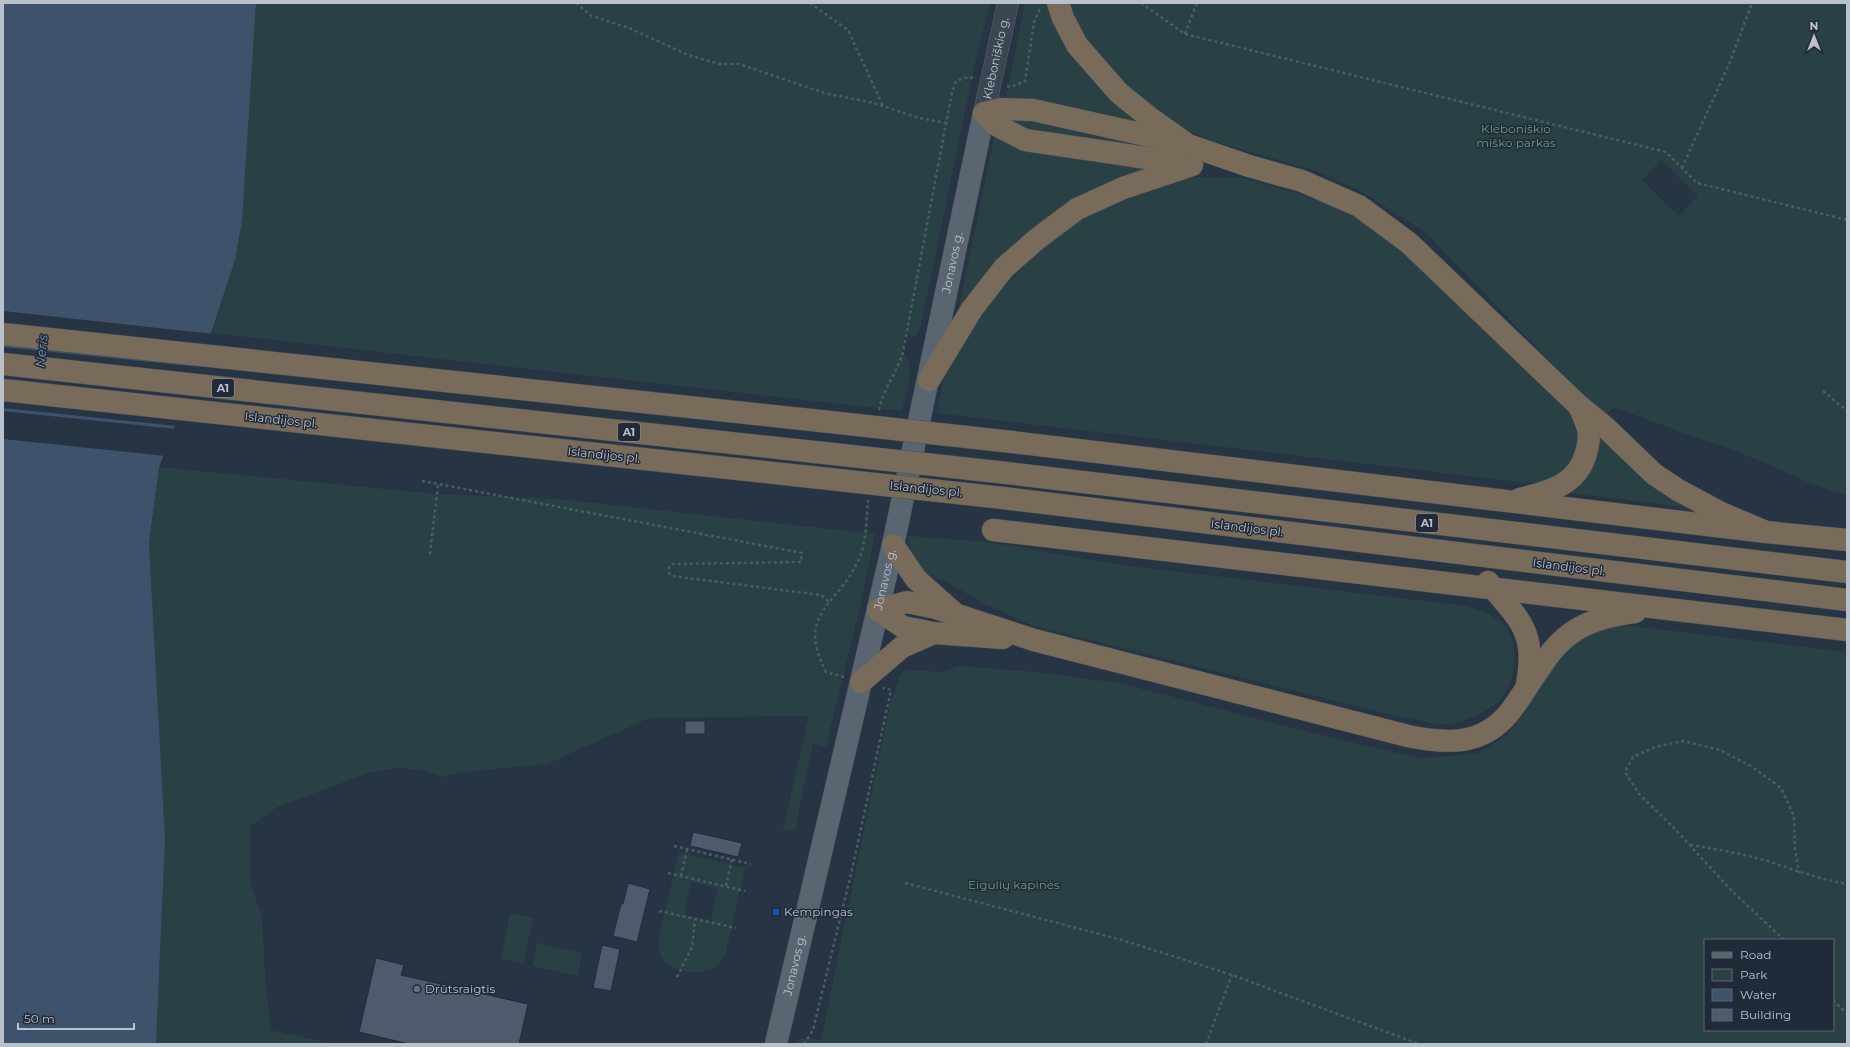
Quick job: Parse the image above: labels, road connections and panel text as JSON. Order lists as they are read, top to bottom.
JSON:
{
  "streets": {
    "highway": ["A1", "Islandijos pl."],
    "main road": ["Jonavos g."],
    "street": ["Kleboniškio g."]
  },
  "crossings": [
    ["Kleboniškio g.", "Jonavos g."]
  ],
  "water": ["Neris"],
  "parks": ["Kleboniškio miško parkas", "Eigulių kapinės"],
  "places": {
    "transit": ["Kempingas"],
    "other": ["Drūtsraigtis"]
  },
  "legend": [
    "Road",
    "Park",
    "Water",
    "Building"
  ],
  "scale_bar": "50 m",
  "north": "top"
}
